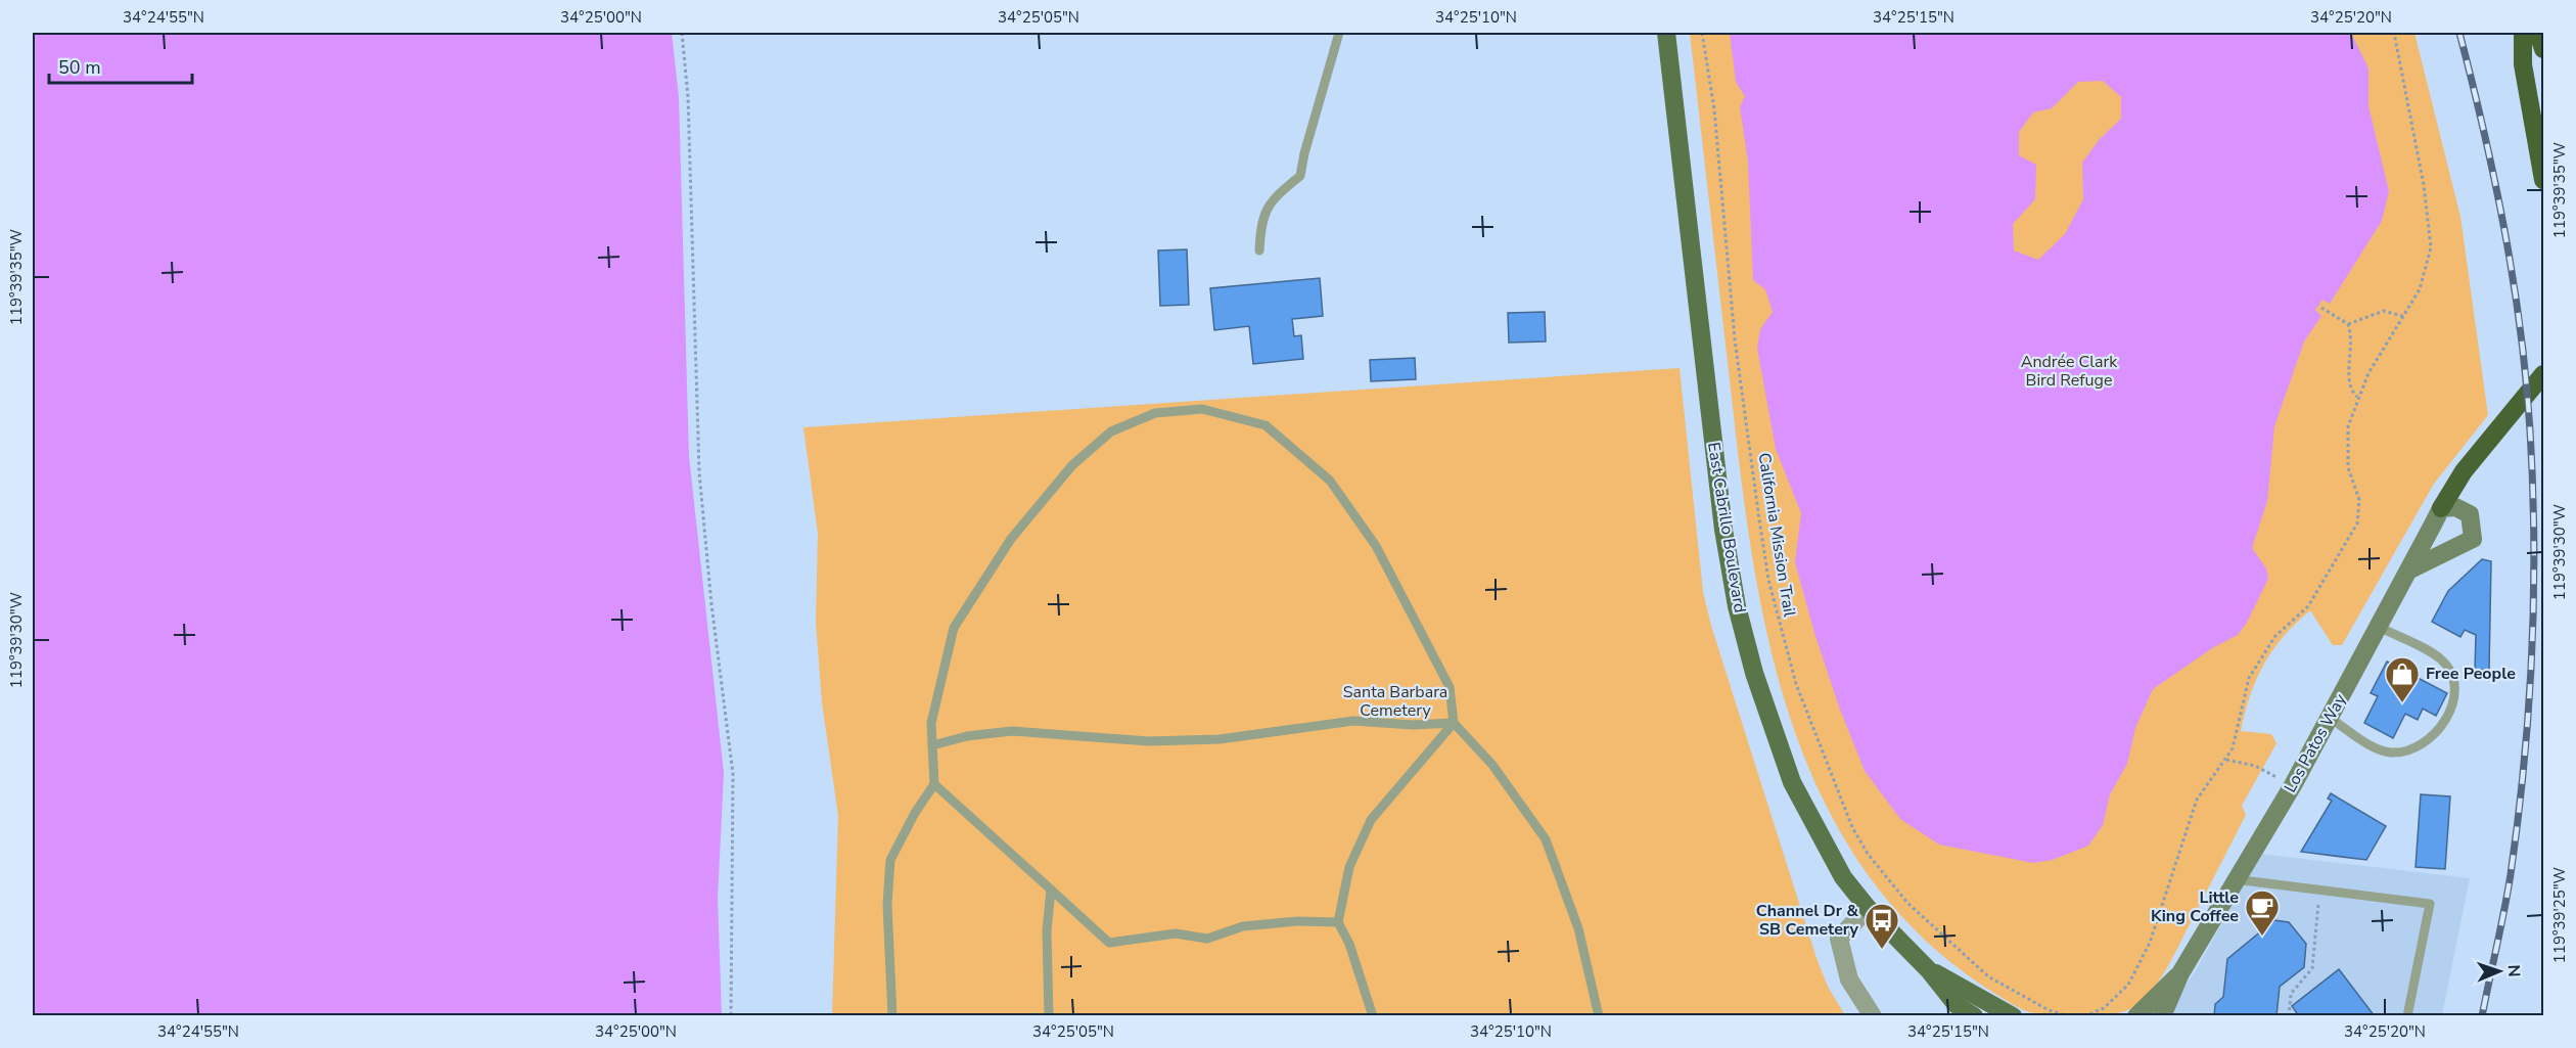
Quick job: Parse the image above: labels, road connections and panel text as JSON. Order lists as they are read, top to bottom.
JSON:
{
  "streets": {
    "main road": ["East Cabrillo Boulevard", "Los Patos Way"],
    "path": ["California Mission Trail"]
  },
  "parks": ["Andrée Clark Bird Refuge", "Santa Barbara Cemetery"],
  "places": {
    "shop": ["Free People"],
    "cafe": ["Little King Coffee"],
    "bus stop": ["Channel Dr & SB Cemetery"]
  },
  "scale_bar": "50 m",
  "north": "right",
  "coordinates": [
    "34°24'55\"N",
    "34°25'00\"N",
    "34°25'05\"N",
    "34°25'10\"N",
    "34°25'15\"N",
    "34°25'20\"N",
    "119°39'35\"W",
    "119°39'30\"W",
    "119°39'25\"W"
  ]
}
